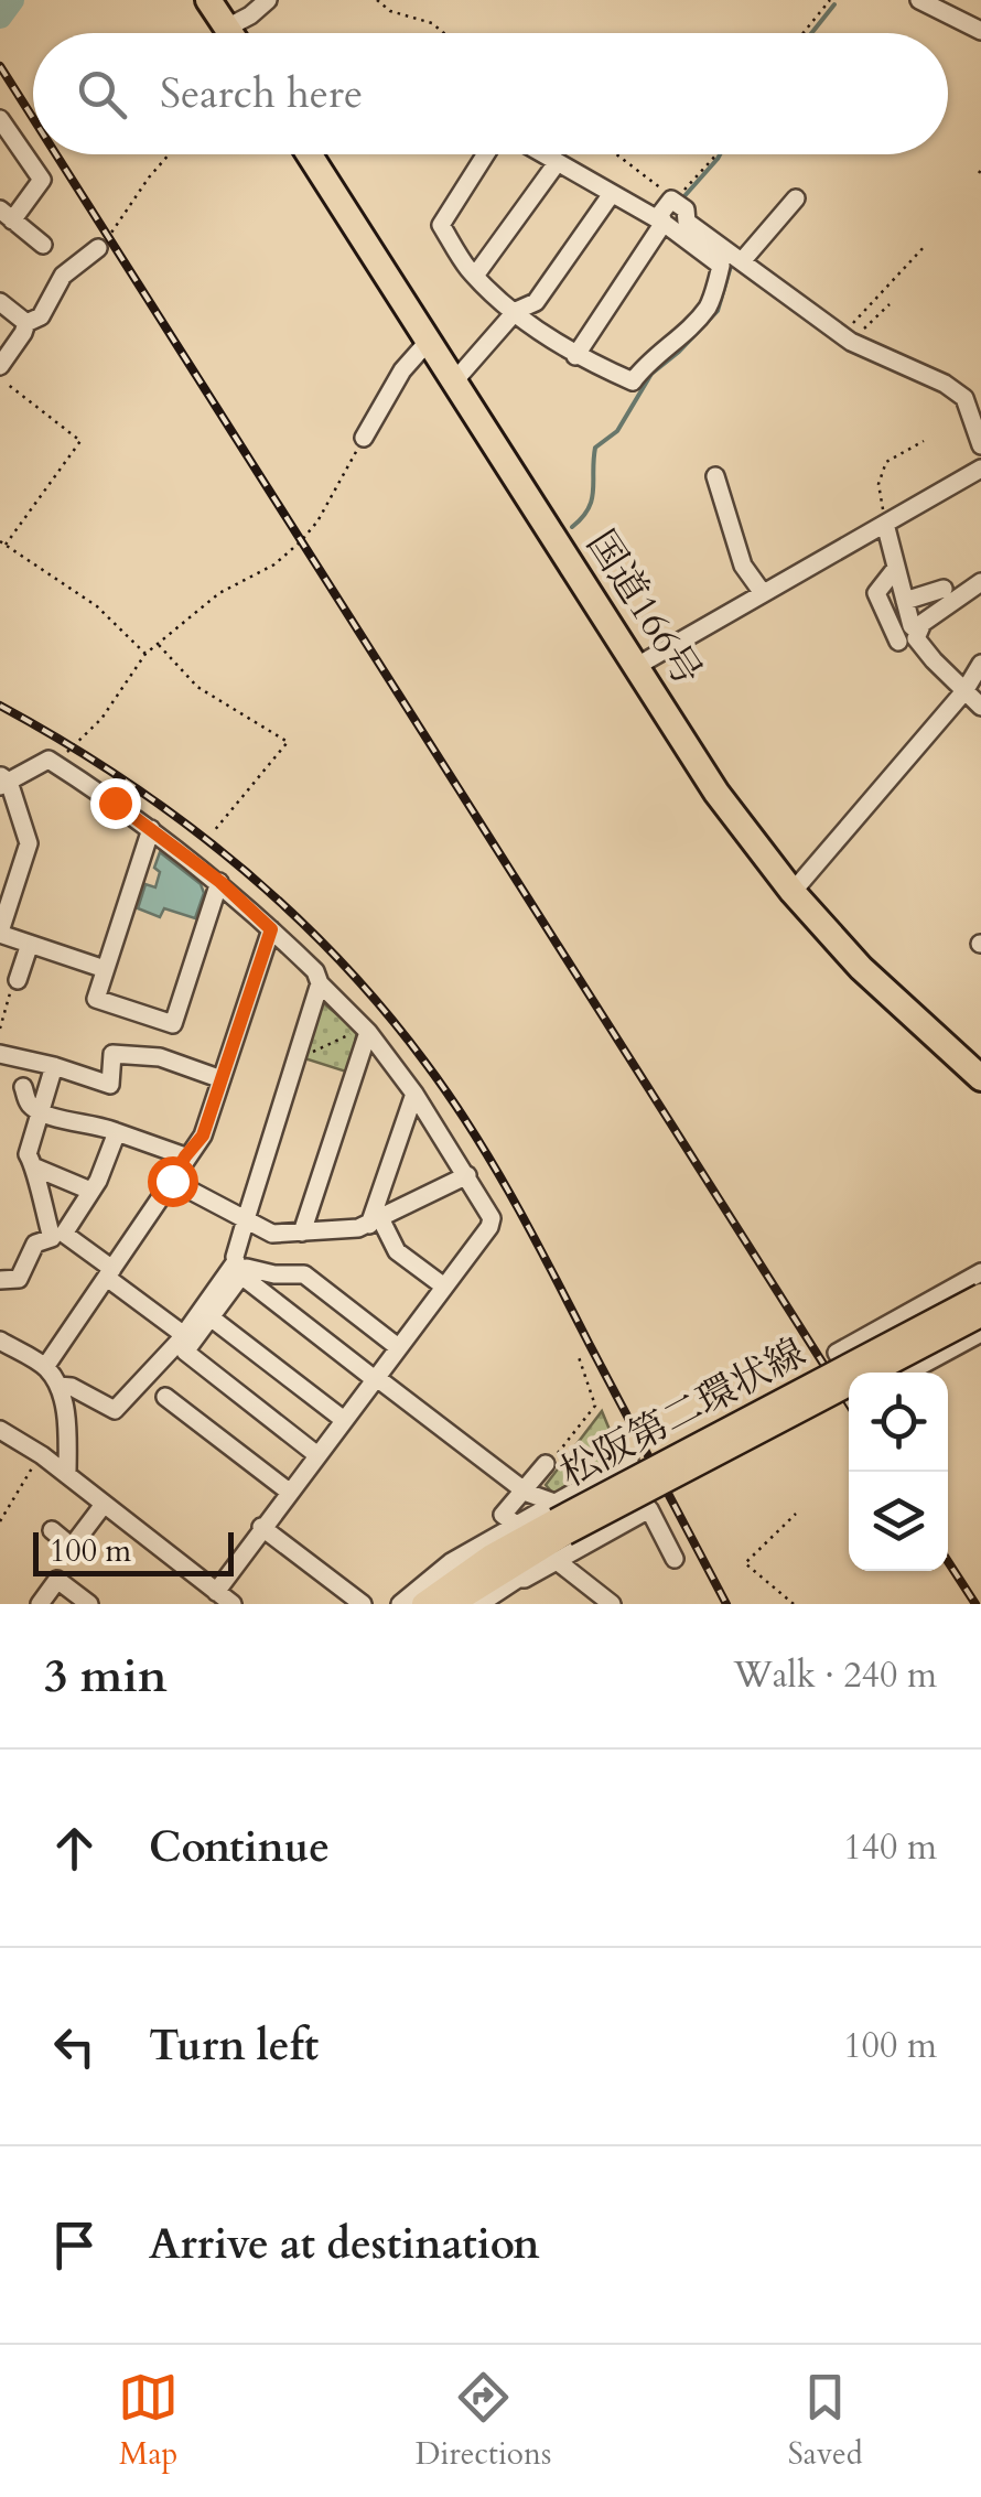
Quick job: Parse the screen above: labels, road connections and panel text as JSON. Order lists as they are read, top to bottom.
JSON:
{
  "streets": {
    "highway": ["国道166号"],
    "main road": ["松阪第二環状線"]
  },
  "scale_bar": "100 m",
  "page": {
    "search": "Search here",
    "scale": "100 m",
    "heading": ["3 min", "Walk · 240 m"],
    "list": [
      ["Continue", "140 m"],
      ["Turn left", "100 m"],
      "Arrive at destination"
    ],
    "nav": ["Map", "Directions", "Saved"]
  }
}
